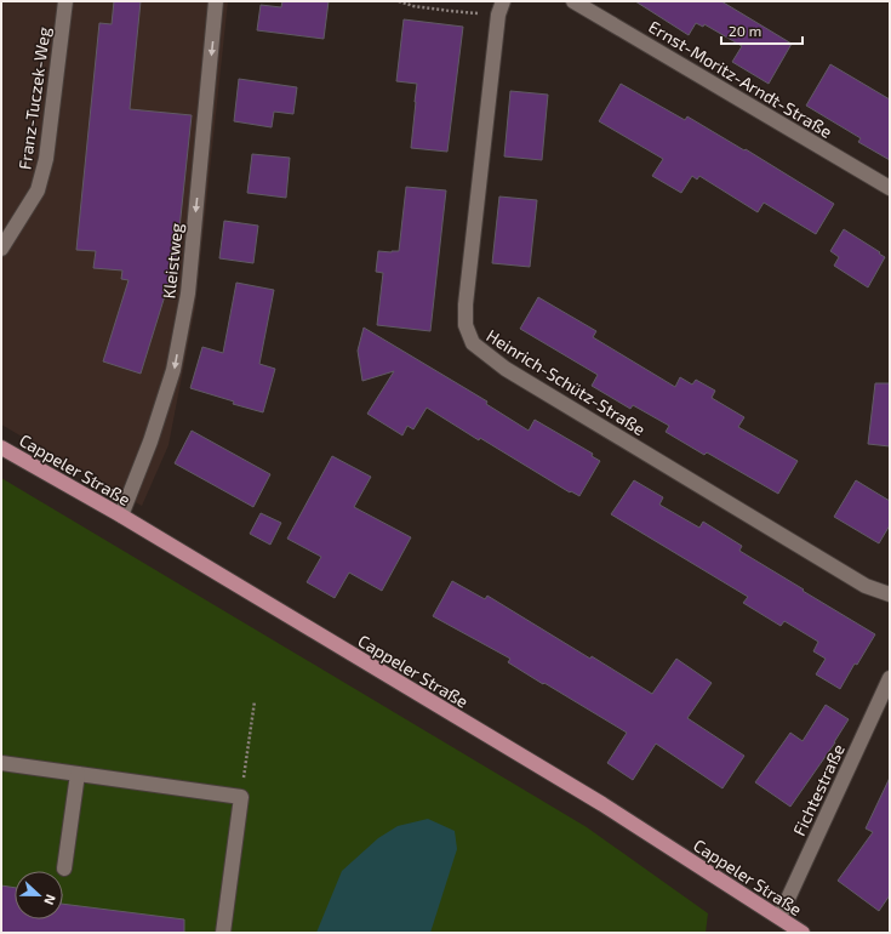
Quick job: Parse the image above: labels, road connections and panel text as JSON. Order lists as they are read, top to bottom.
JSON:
{
  "streets": {
    "main road": ["Cappeler Straße"],
    "street": [
      "Ernst-Moritz-Arndt-Straße",
      "Franz-Tuczek-Weg",
      "Kleistweg",
      "Heinrich-Schütz-Straße",
      "Fichtestraße"
    ]
  },
  "crossings": [
    ["Kleistweg", "Cappeler Straße"],
    ["Cappeler Straße", "Fichtestraße"]
  ],
  "one_way": ["Kleistweg"],
  "scale_bar": "20 m",
  "north": "right"
}
